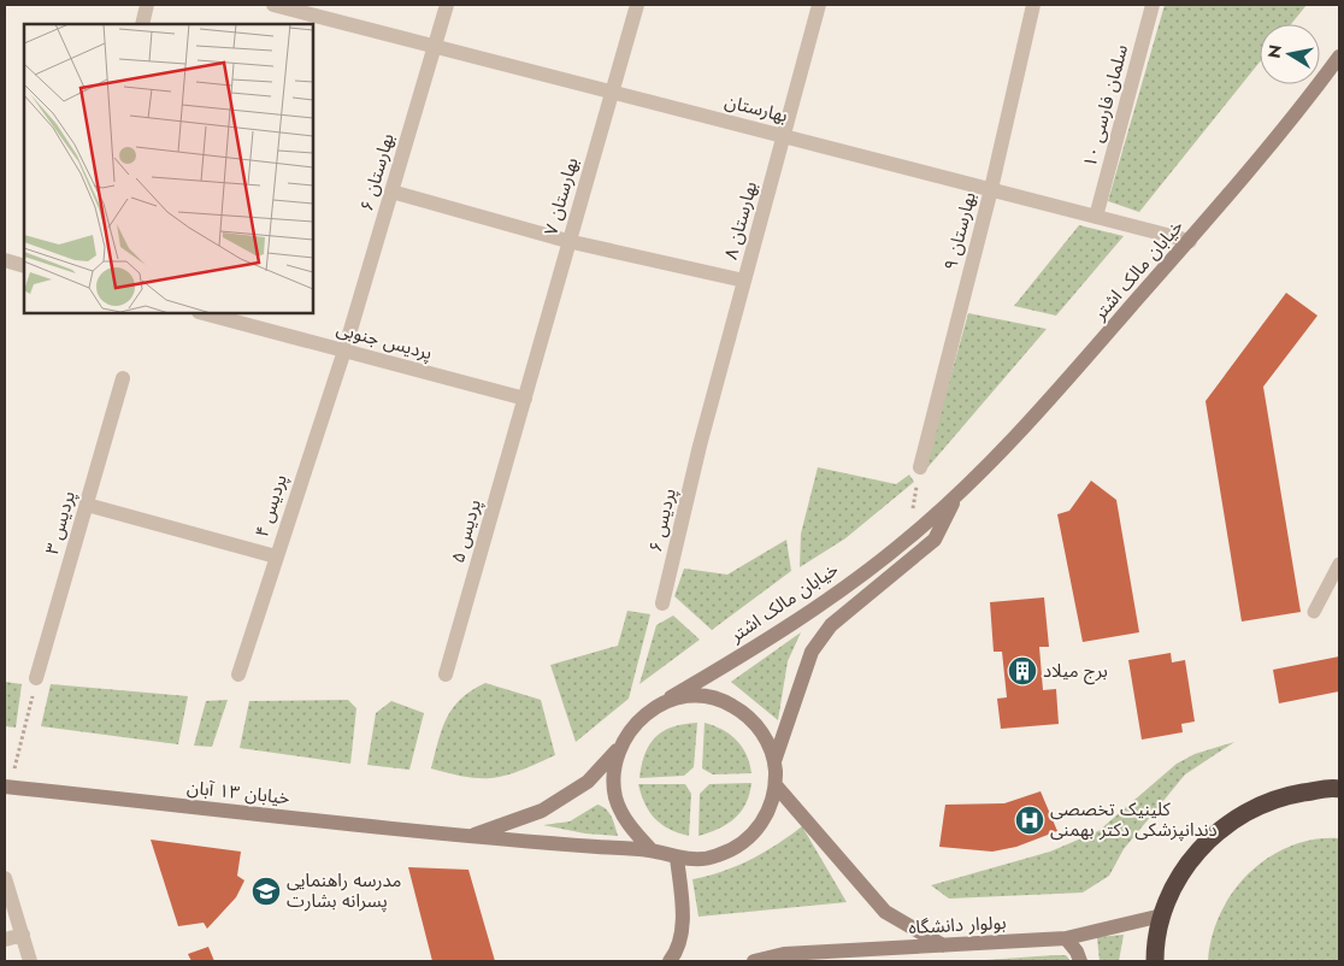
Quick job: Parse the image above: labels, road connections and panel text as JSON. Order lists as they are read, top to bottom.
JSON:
{
  "streets": {
    "main road": ["خیابان مالک اشتر", "خیابان ۱۳ آبان", "بولوار دانشگاه"],
    "street": [
      "سلمان فارسی ۱۰",
      "بهارستان",
      "بهارستان ۶",
      "بهارستان ۷",
      "بهارستان ۸",
      "بهارستان ۹",
      "پردیس جنوبی",
      "پردیس ۴",
      "پردیس ۶",
      "پردیس ۳",
      "پردیس ۵"
    ]
  },
  "crossings": [
    ["سلمان فارسی ۱۰", "بهارستان"],
    ["بهارستان", "بهارستان ۶"],
    ["بهارستان", "بهارستان ۷"],
    ["بهارستان", "بهارستان ۸"],
    ["بهارستان", "بهارستان ۹"],
    ["بهارستان", "خیابان مالک اشتر"],
    ["بهارستان ۶", "پردیس جنوبی"],
    ["بهارستان ۶", "پردیس ۴"],
    ["بهارستان ۷", "پردیس جنوبی"],
    ["بهارستان ۷", "پردیس ۵"],
    ["بهارستان ۸", "پردیس ۶"],
    ["خیابان مالک اشتر", "خیابان ۱۳ آبان"],
    ["پردیس جنوبی", "پردیس ۴"],
    ["پردیس جنوبی", "پردیس ۵"]
  ],
  "places": {
    "building": ["برج میلاد"],
    "hospital": ["کلینیک تخصصی دندانپزشکی دکتر بهمنی"],
    "school or university": ["مدرسه راهنمایی پسرانه بشارت"]
  },
  "north": "left"
}
